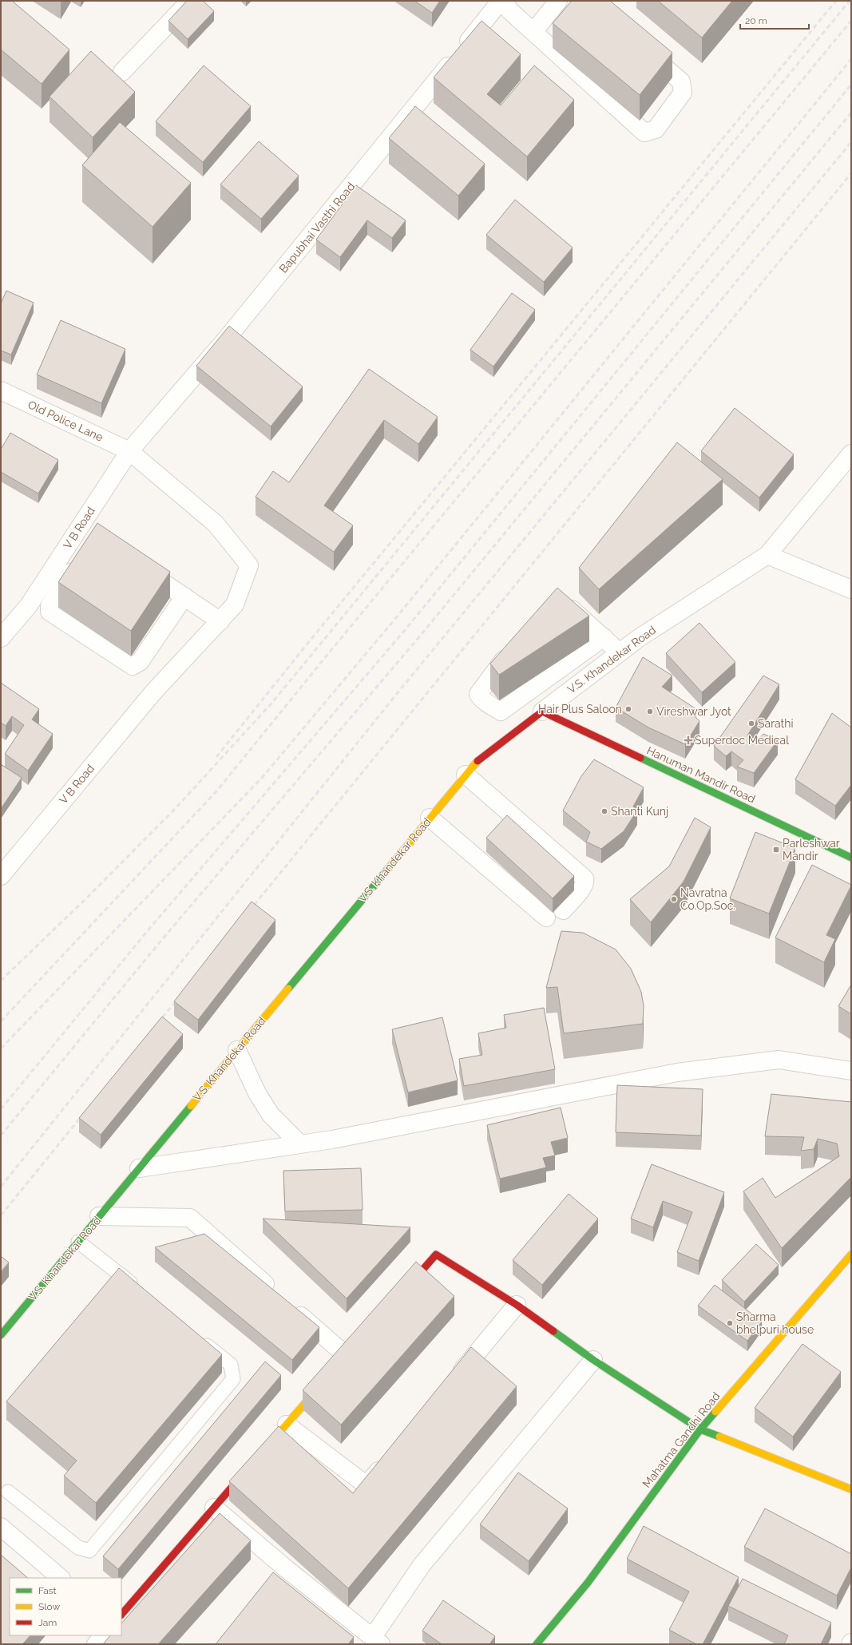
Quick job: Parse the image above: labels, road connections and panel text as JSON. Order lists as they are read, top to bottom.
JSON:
{
  "streets": {
    "street": [
      "Bapubhai Vasthi Road",
      "Old Police Lane",
      "V B Road",
      "V.S. Khandekar Road",
      "Hanuman Mandir Road",
      "Mahatma Gandhi Road"
    ]
  },
  "crossings": [
    ["Bapubhai Vasthi Road", "Old Police Lane"],
    ["Bapubhai Vasthi Road", "V B Road"],
    ["Old Police Lane", "V B Road"],
    ["V.S. Khandekar Road", "Hanuman Mandir Road"]
  ],
  "places": {
    "other": [
      "Hair Plus Saloon",
      "Vireshwar Jyot",
      "Sarathi",
      "Shanti Kunj",
      "Navratna Co.Op.Soc.",
      "Sharma bhelpuri house"
    ],
    "health": ["Superdoc Medical"],
    "transit": ["Parleshwar Mandir"]
  },
  "legend": ["Fast", "Slow", "Jam"],
  "scale_bar": "20 m"
}
